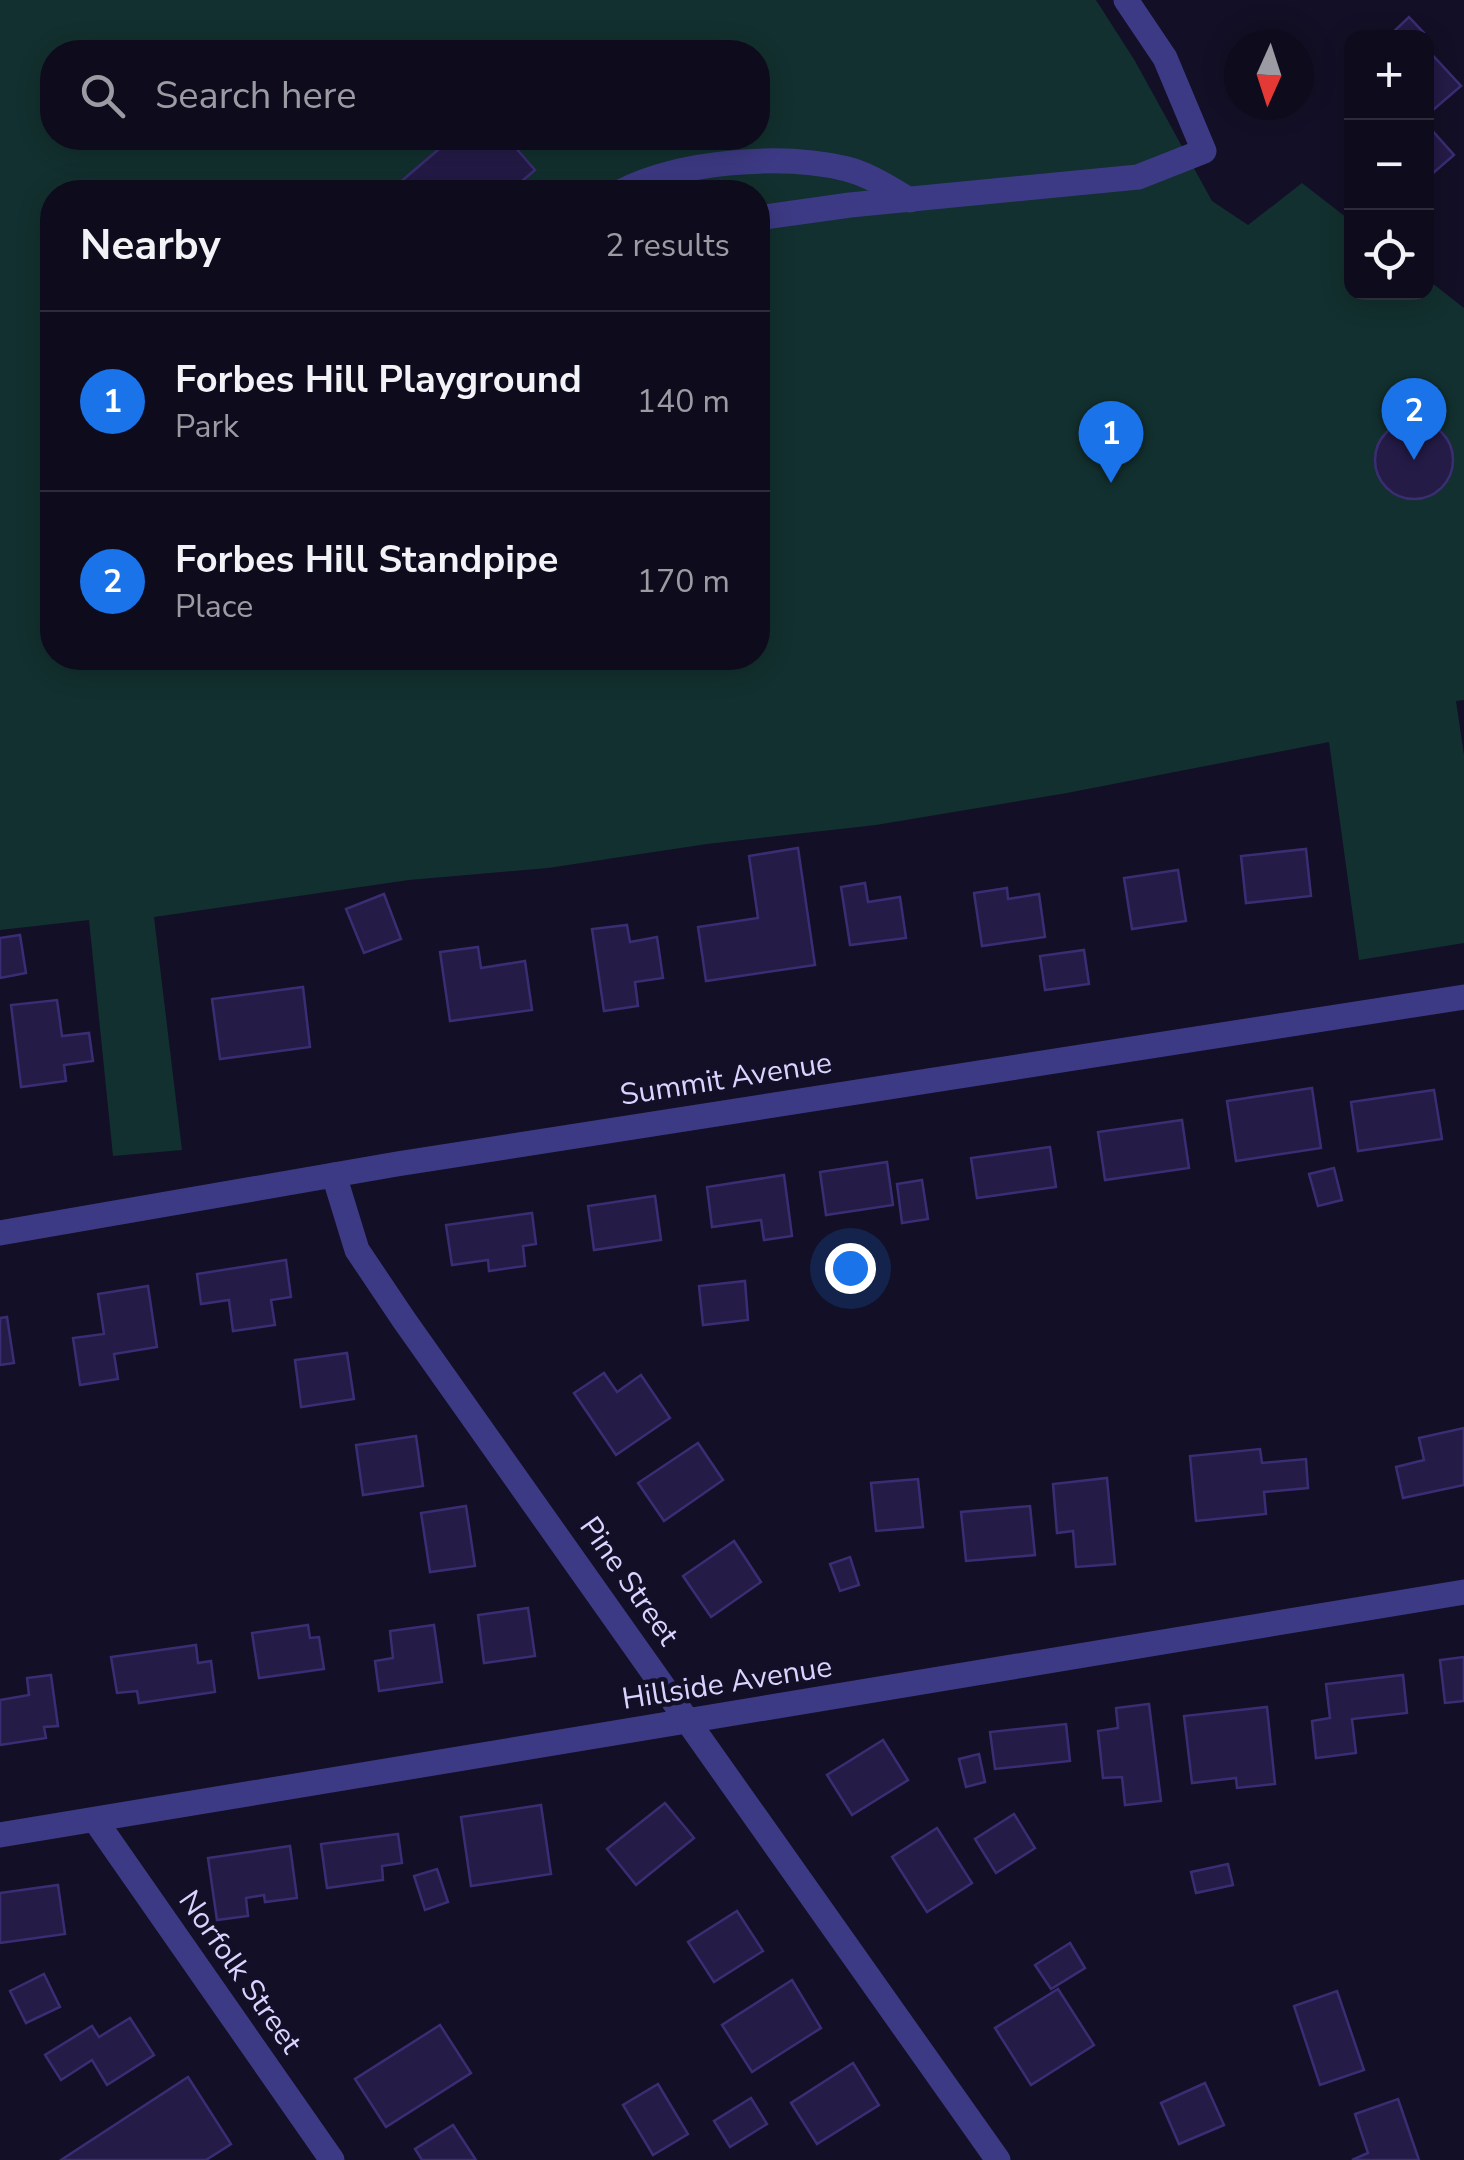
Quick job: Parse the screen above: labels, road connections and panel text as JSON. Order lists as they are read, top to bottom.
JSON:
{
  "streets": {
    "street": [
      "Summit Avenue",
      "Pine Street",
      "Hillside Avenue",
      "Norfolk Street"
    ]
  },
  "crossings": [
    ["Summit Avenue", "Pine Street"],
    ["Pine Street", "Hillside Avenue"],
    ["Hillside Avenue", "Norfolk Street"]
  ],
  "north": "bottom",
  "page": {
    "map_buttons": ["+", "−"],
    "search": "Search here",
    "heading": ["Nearby", "2 results"],
    "list": [
      {
        "mark": "1",
        "name": "Forbes Hill Playground",
        "note": "Park",
        "value": "140 m"
      },
      {
        "mark": "2",
        "name": "Forbes Hill Standpipe",
        "note": "Place",
        "value": "170 m"
      }
    ],
    "pins": ["2", "1"]
  }
}
